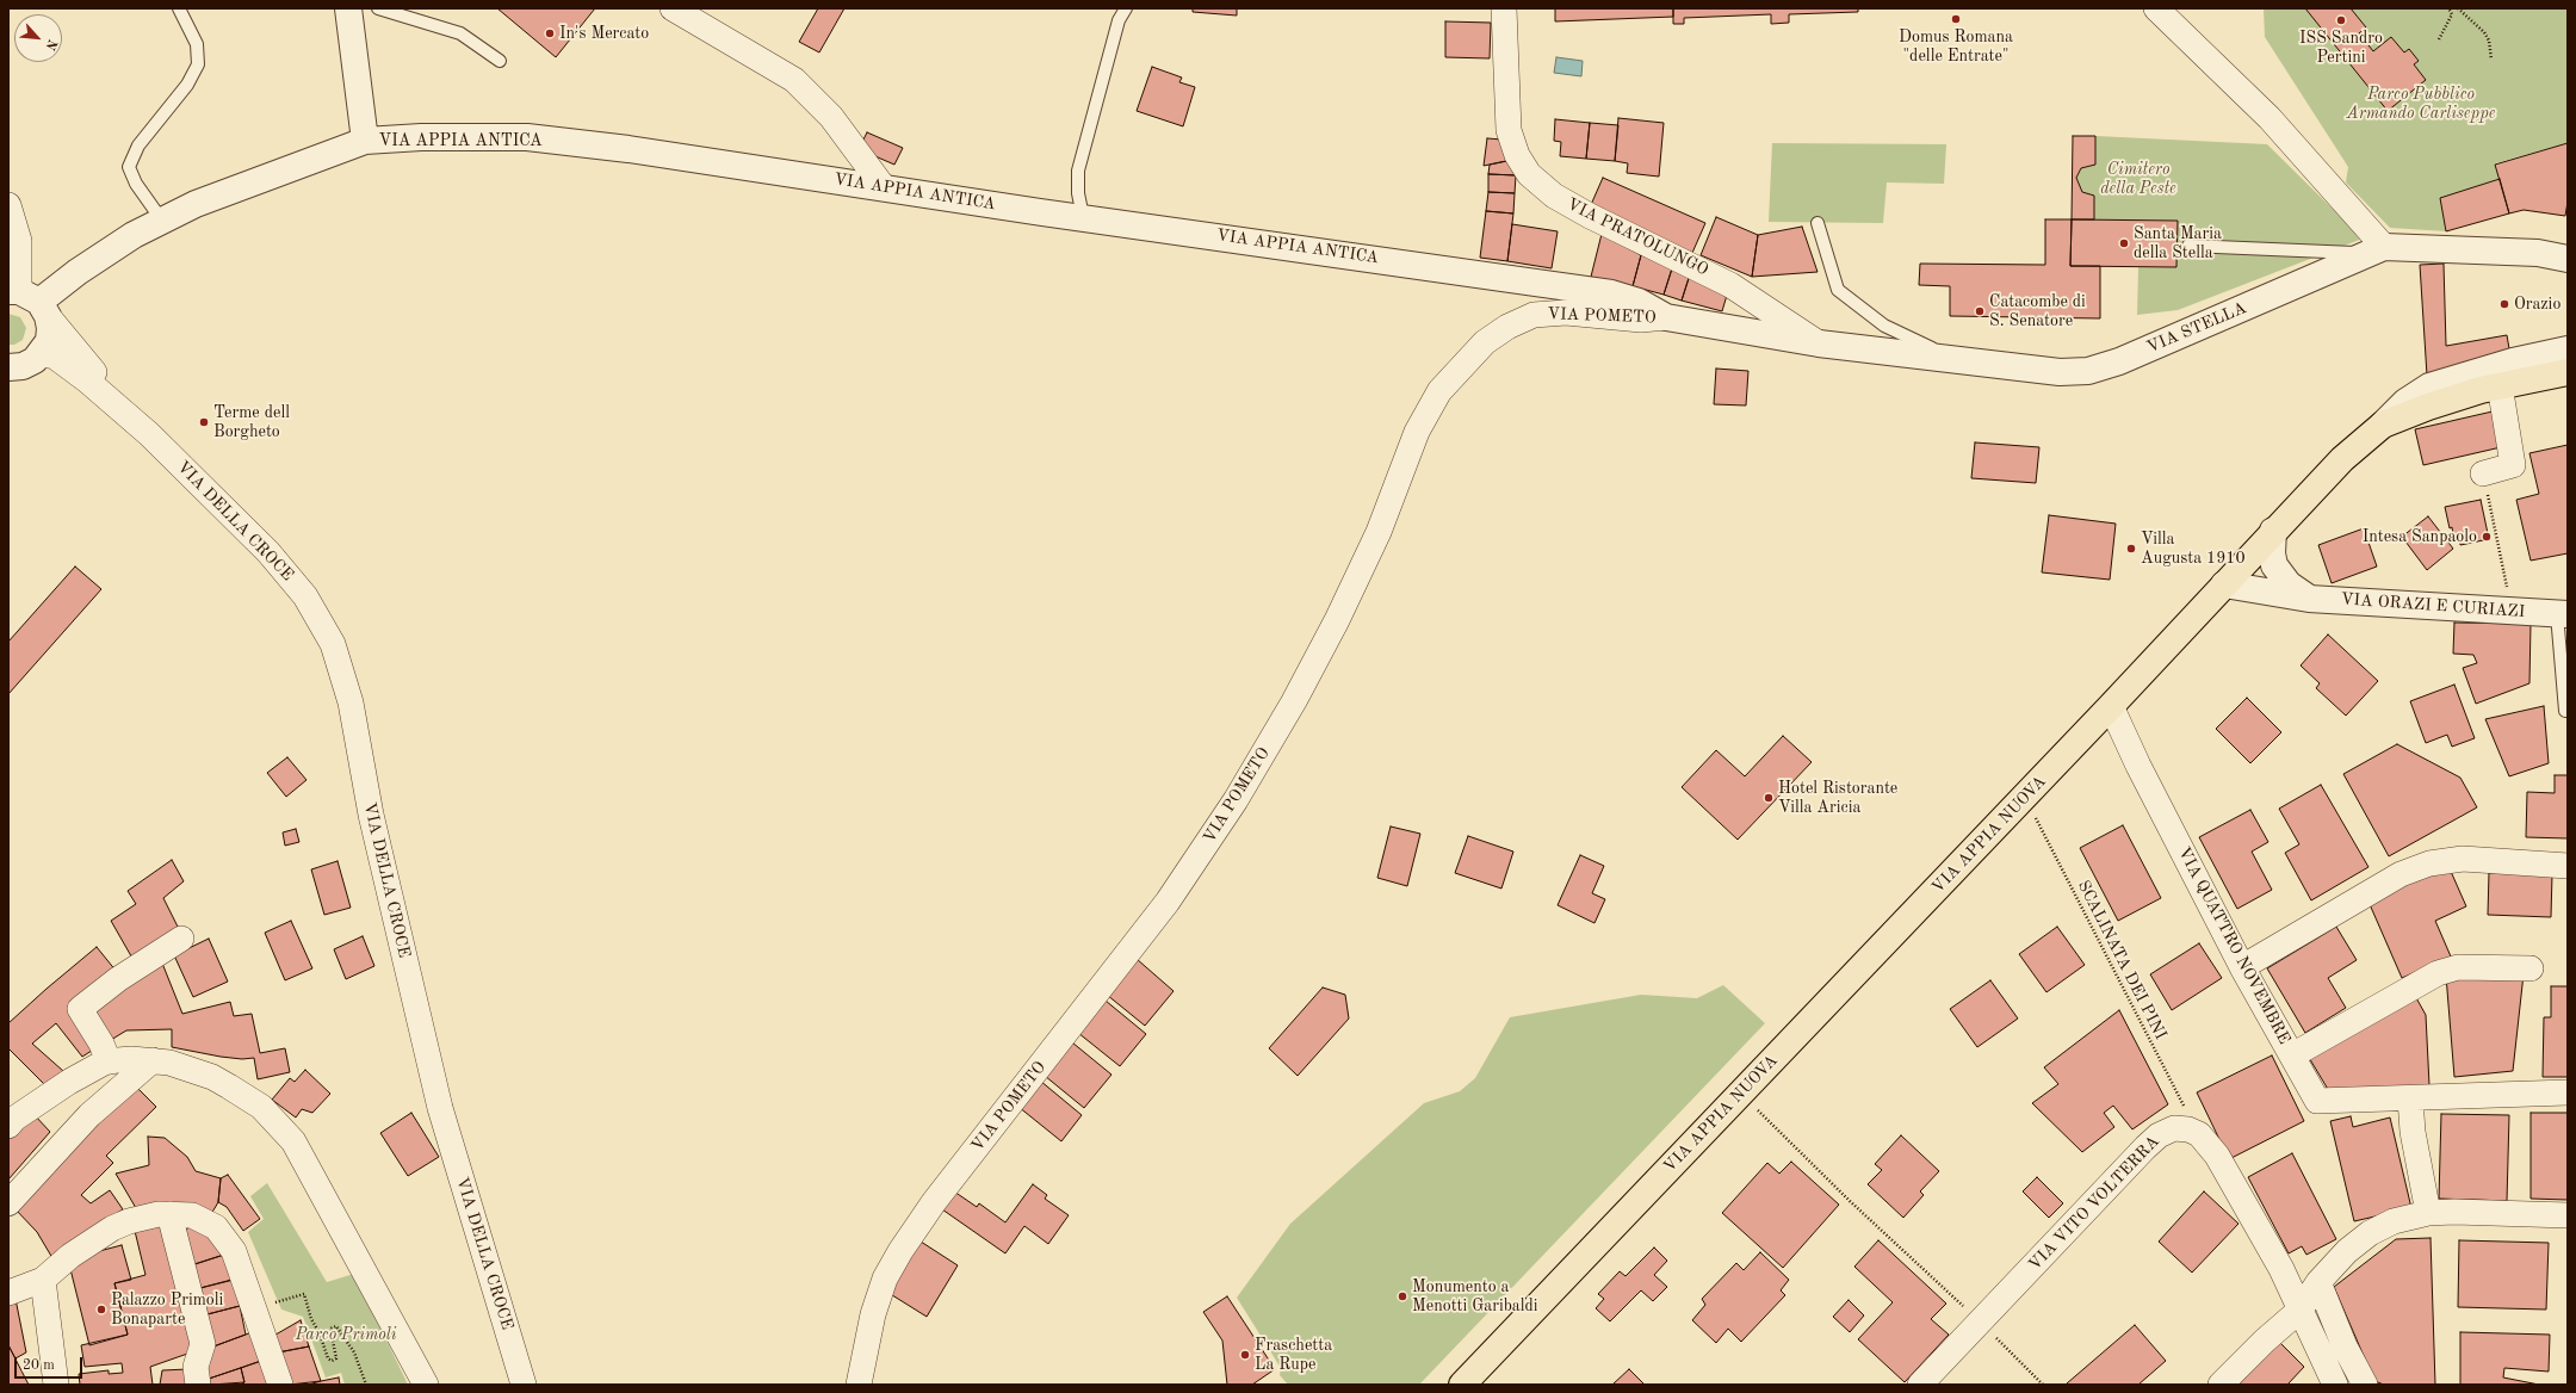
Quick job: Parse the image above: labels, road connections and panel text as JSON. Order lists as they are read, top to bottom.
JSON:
{
  "streets": {
    "main road": ["VIA APPIA NUOVA"],
    "street": [
      "VIA APPIA ANTICA",
      "VIA PRATOLUNGO",
      "VIA POMETO",
      "VIA STELLA",
      "VIA DELLA CROCE",
      "VIA ORAZI E CURIAZI",
      "VIA QUATTRO NOVEMBRE",
      "VIA VITO VOLTERRA"
    ],
    "path": ["SCALINATA DEI PINI"]
  },
  "crossings": [
    ["VIA APPIA ANTICA", "VIA PRATOLUNGO"],
    ["VIA APPIA ANTICA", "VIA POMETO"],
    ["VIA APPIA ANTICA", "VIA STELLA"],
    ["VIA APPIA ANTICA", "VIA DELLA CROCE"],
    ["VIA PRATOLUNGO", "VIA STELLA"],
    ["VIA ORAZI E CURIAZI", "VIA APPIA NUOVA"],
    ["VIA APPIA NUOVA", "VIA QUATTRO NOVEMBRE"],
    ["VIA APPIA NUOVA", "SCALINATA DEI PINI"],
    ["SCALINATA DEI PINI", "VIA VITO VOLTERRA"]
  ],
  "parks": ["Parco Pubblico Armando Carliseppe", "Cimitero della Peste", "Parco Primoli"],
  "places": [
    "Domus Romana \"delle Entrate\"",
    "ISS Sandro Pertini",
    "In's Mercato",
    "Santa Maria della Stella",
    "Orazio",
    "Catacombe di S. Senatore",
    "Terme dell Borgheto",
    "Intesa Sanpaolo",
    "Villa Augusta 1910",
    "Hotel Ristorante Villa Aricia",
    "Monumento a Menotti Garibaldi",
    "Palazzo Primoli Bonaparte",
    "Fraschetta La Rupe"
  ],
  "scale_bar": "20 m",
  "north": "bottom right"
}
